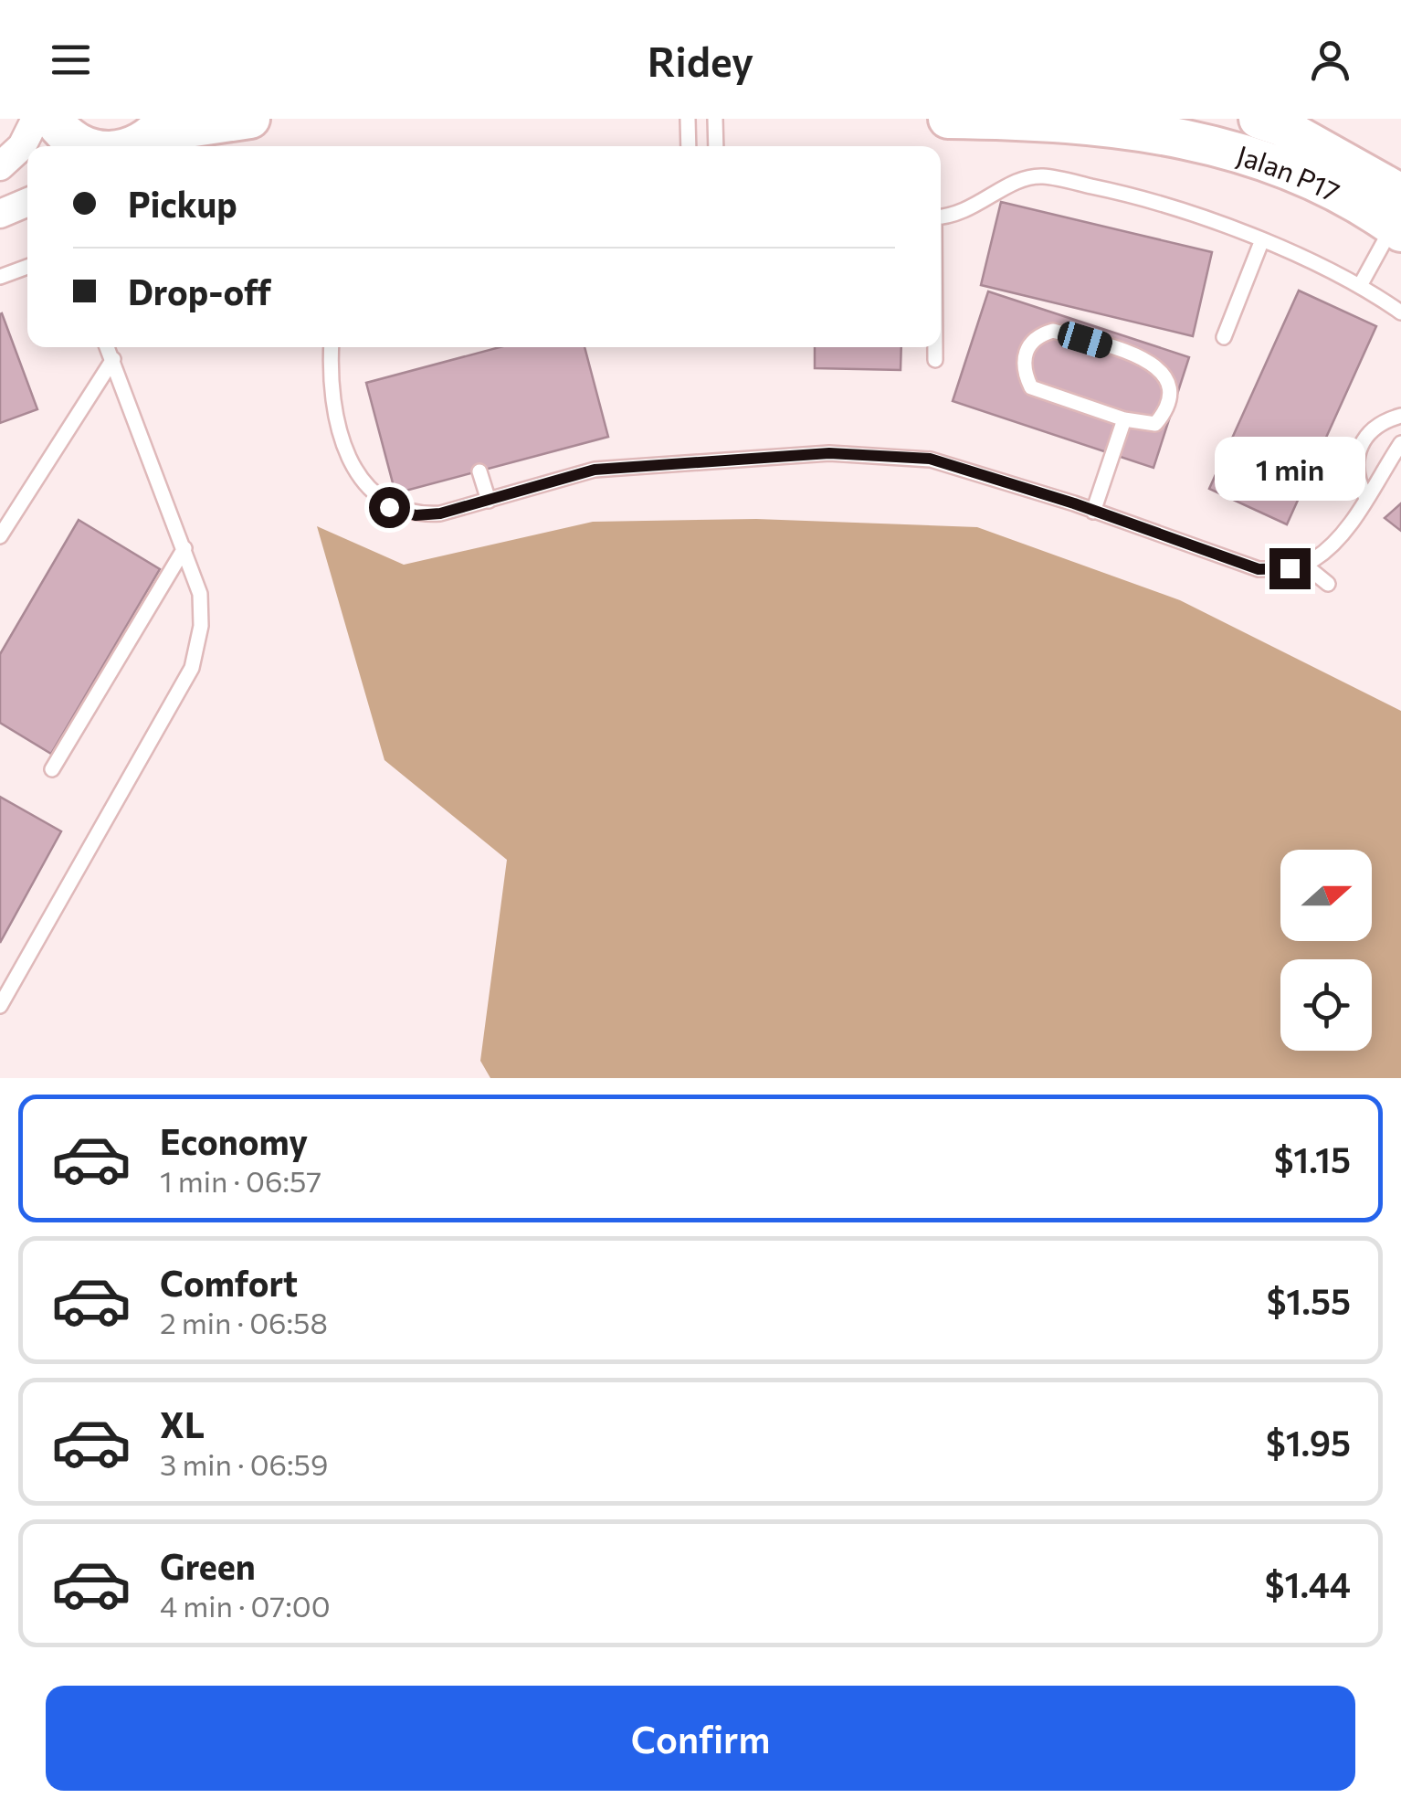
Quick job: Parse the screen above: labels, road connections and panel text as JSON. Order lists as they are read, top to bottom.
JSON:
{
  "streets": {
    "street": ["Jalan P17"]
  },
  "north": "right",
  "page": {
    "header": "Ridey",
    "banner": ["Pickup", "Drop-off"],
    "bubble": "1 min",
    "list": [
      {
        "name": "Economy",
        "note": "1 min · 06:57",
        "value": "$1.15"
      },
      {
        "name": "Comfort",
        "note": "2 min · 06:58",
        "value": "$1.55"
      },
      {
        "name": "XL",
        "note": "3 min · 06:59",
        "value": "$1.95"
      },
      {
        "name": "Green",
        "note": "4 min · 07:00",
        "value": "$1.44"
      }
    ],
    "buttons": "Confirm"
  }
}
